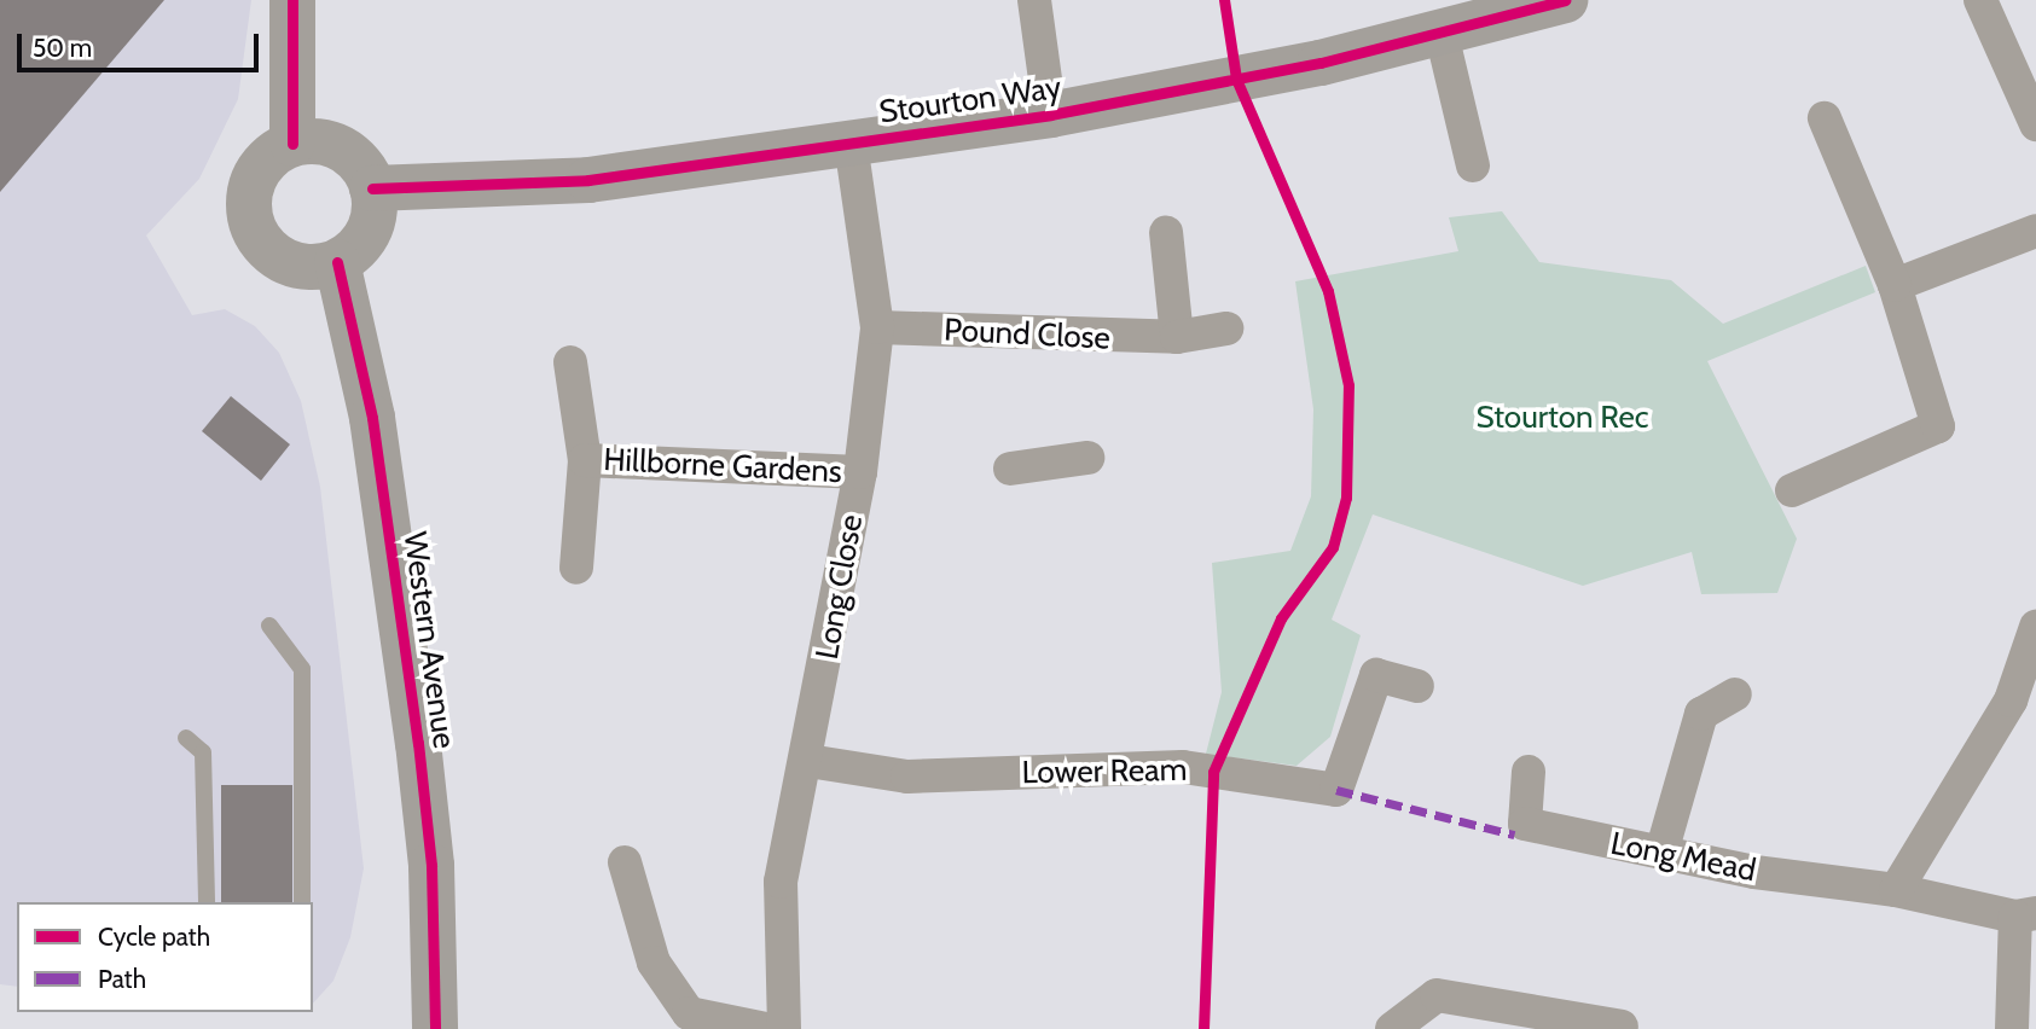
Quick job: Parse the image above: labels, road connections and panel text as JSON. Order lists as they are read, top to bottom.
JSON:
{
  "streets": {
    "street": [
      "Stourton Way",
      "Pound Close",
      "Hillborne Gardens",
      "Long Close",
      "Western Avenue",
      "Lower Ream",
      "Long Mead"
    ]
  },
  "crossings": [
    ["Stourton Way", "Long Close"],
    ["Stourton Way", "Western Avenue"],
    ["Pound Close", "Long Close"],
    ["Hillborne Gardens", "Long Close"],
    ["Long Close", "Lower Ream"]
  ],
  "parks": ["Stourton Rec"],
  "legend": ["Cycle path", "Path"],
  "scale_bar": "50 m"
}
